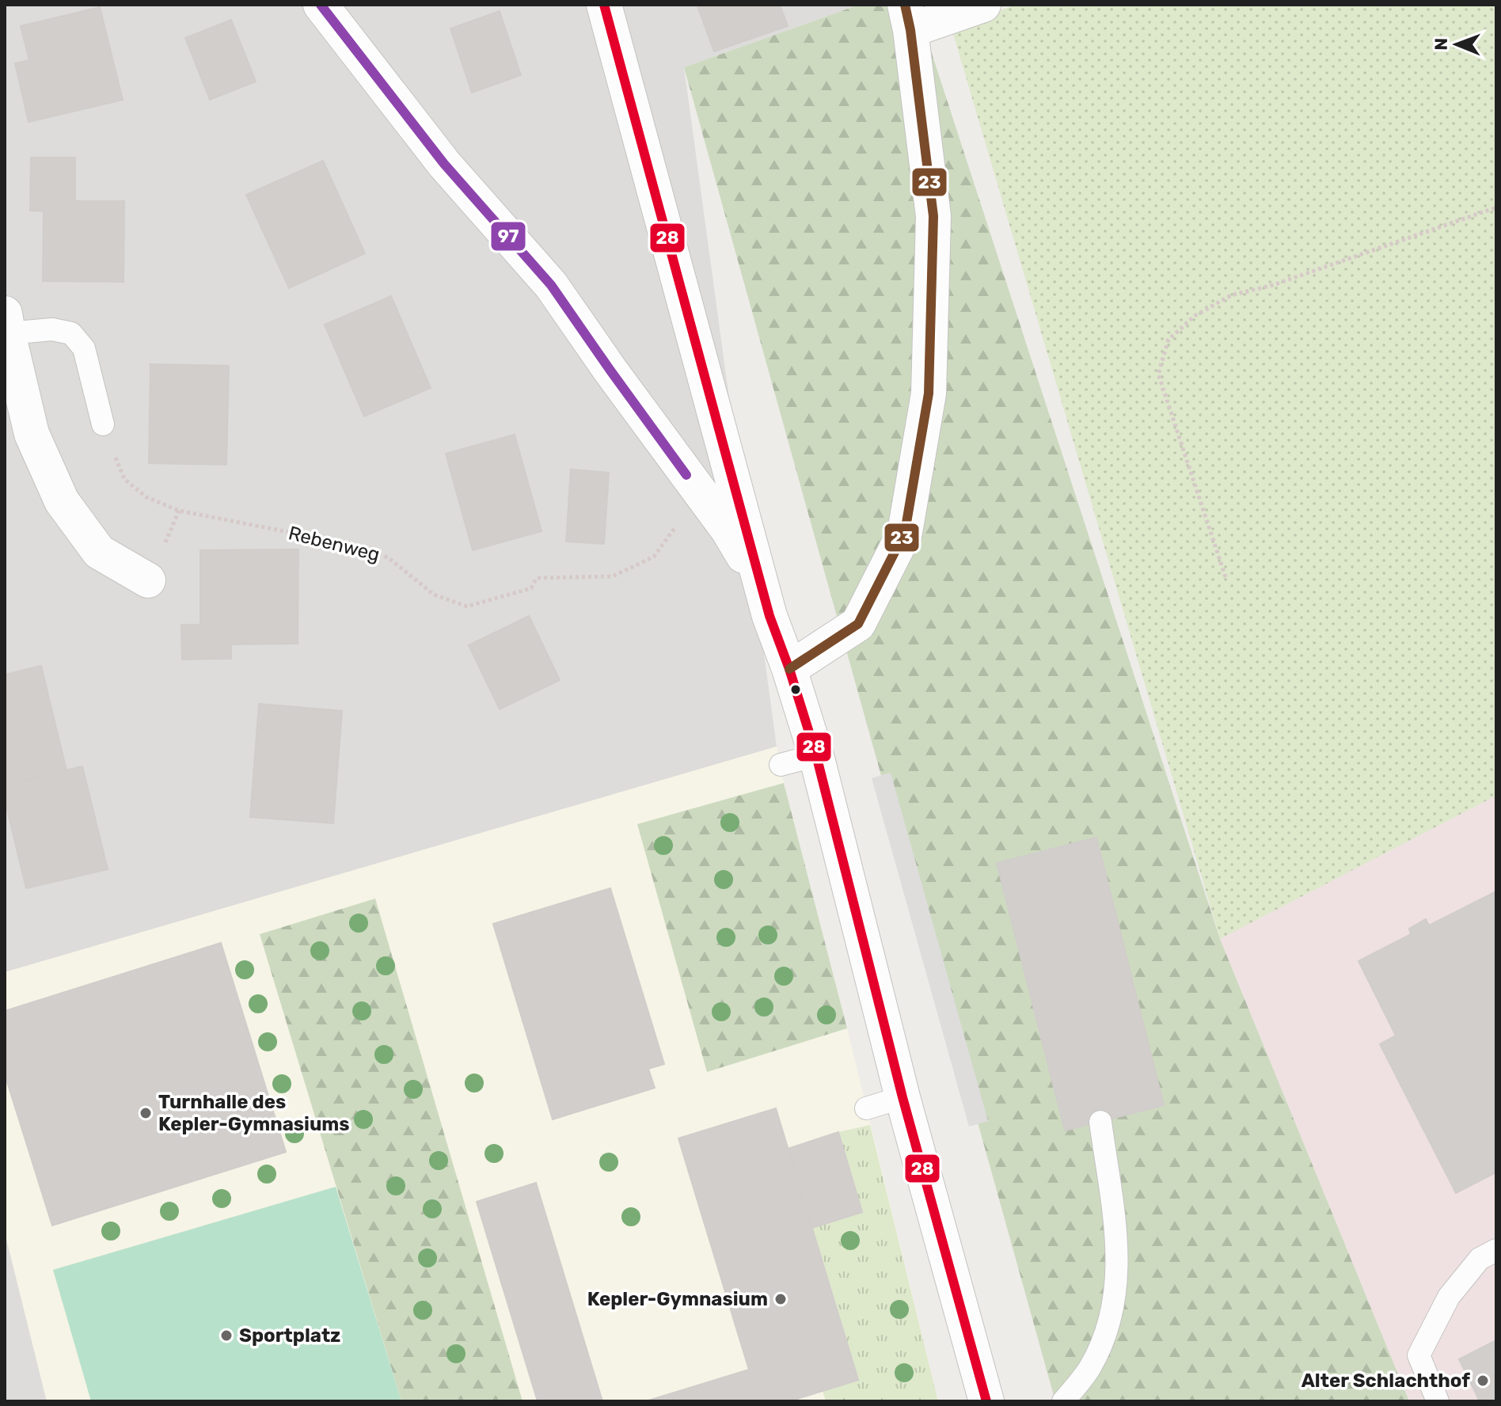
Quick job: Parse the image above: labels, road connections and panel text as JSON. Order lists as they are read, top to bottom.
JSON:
{
  "streets": {
    "path": ["Rebenweg"]
  },
  "places": [
    "Turnhalle des Kepler-Gymnasiums",
    "Kepler-Gymnasium",
    "Sportplatz",
    "Alter Schlachthof"
  ],
  "lines": ["transit line 28", "transit line 23", "transit line 97"],
  "north": "left"
}
